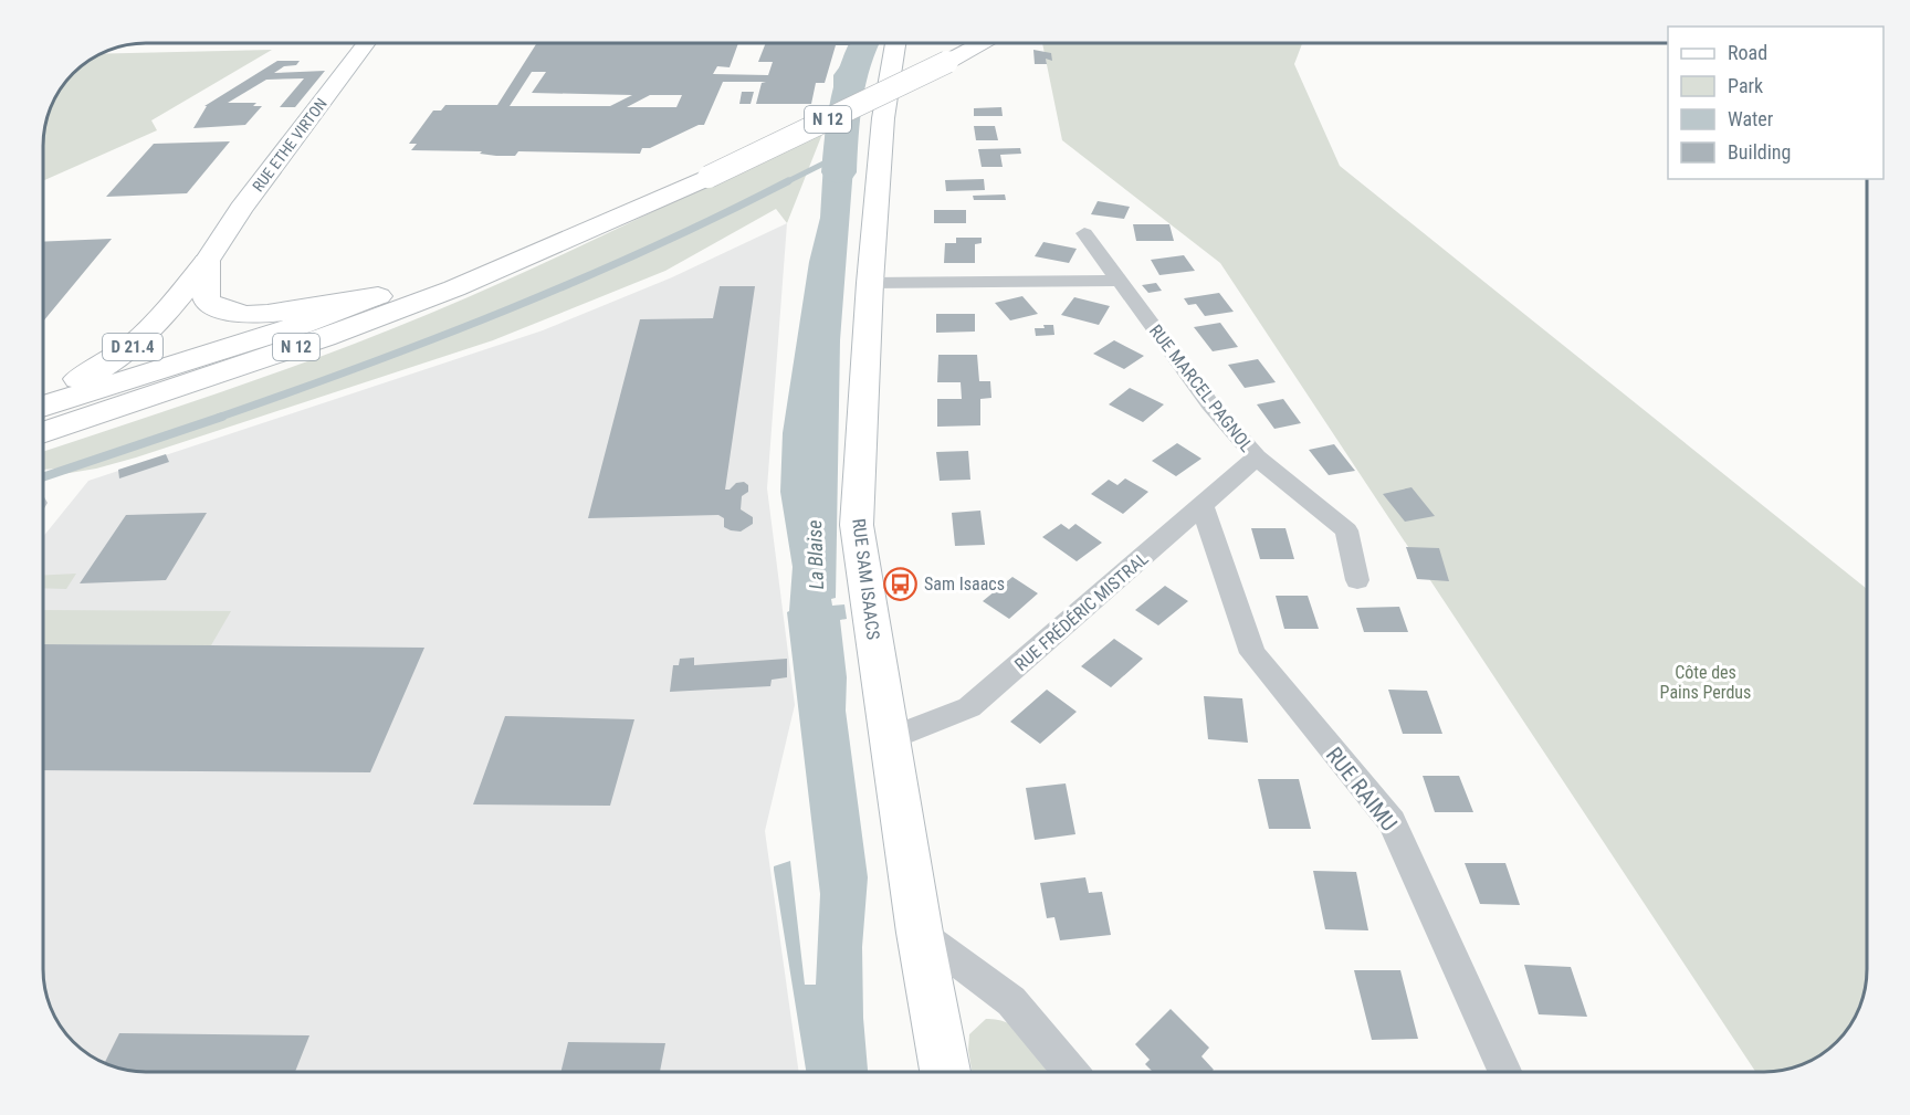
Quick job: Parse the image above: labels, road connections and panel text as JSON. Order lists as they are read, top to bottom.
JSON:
{
  "streets": {
    "main road": [
      "N 12",
      "RUE ETHE VIRTON",
      "D 21.4",
      "RUE SAM ISAACS"
    ],
    "street": ["RUE MARCEL PAGNOL", "RUE FRÉDÉRIC MISTRAL", "RUE RAIMU"]
  },
  "crossings": [
    ["N 12", "D 21.4"],
    ["RUE ETHE VIRTON", "D 21.4"],
    ["RUE MARCEL PAGNOL", "RUE FRÉDÉRIC MISTRAL"],
    ["RUE SAM ISAACS", "RUE FRÉDÉRIC MISTRAL"],
    ["RUE FRÉDÉRIC MISTRAL", "RUE RAIMU"]
  ],
  "water": ["La Blaise"],
  "parks": ["Côte des Pains Perdus"],
  "places": {
    "bus stop": ["Sam Isaacs"]
  },
  "legend": [
    "Road",
    "Park",
    "Water",
    "Building"
  ]
}
